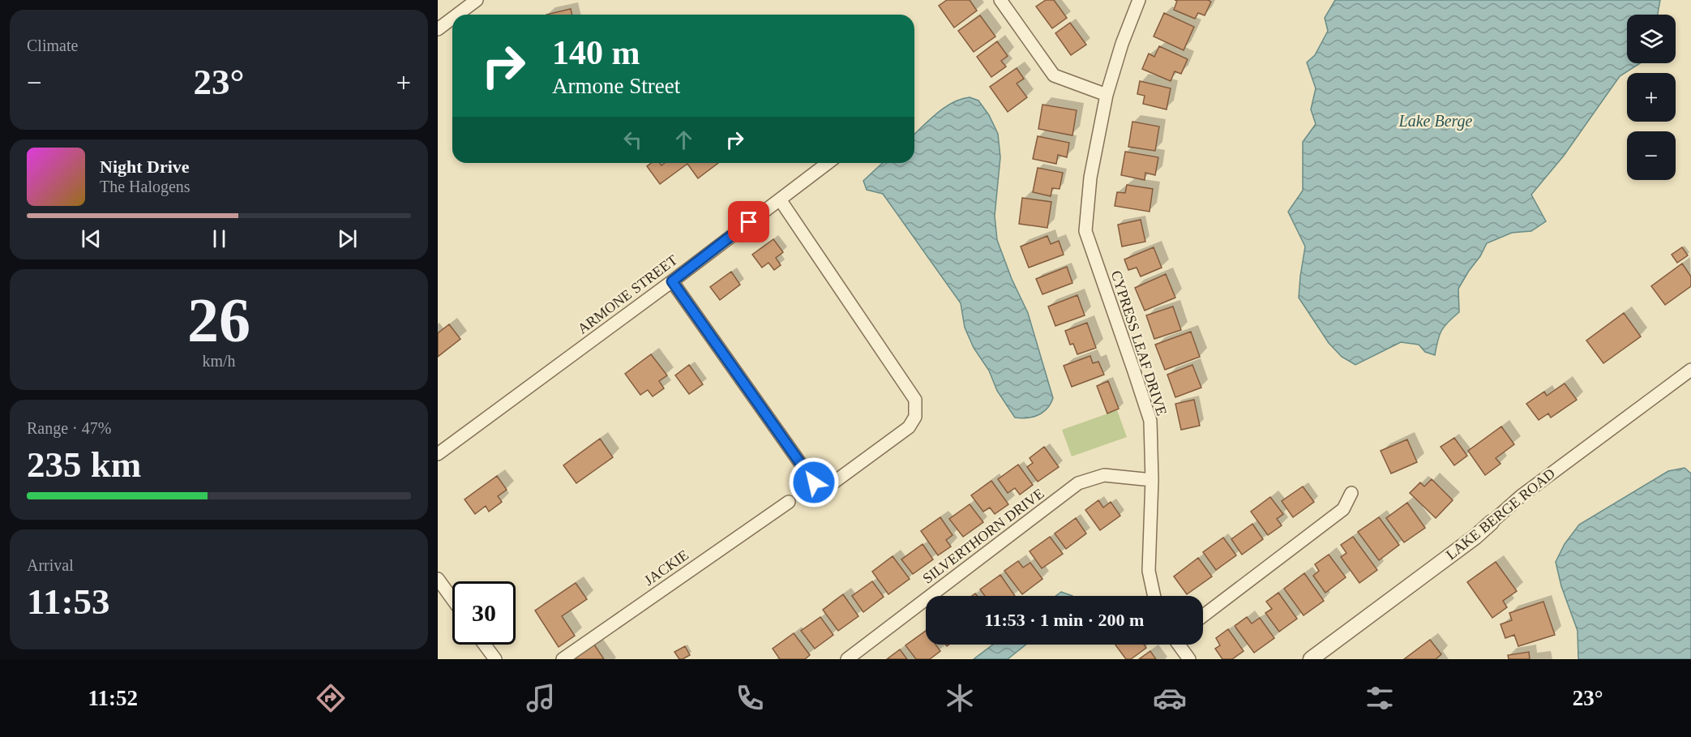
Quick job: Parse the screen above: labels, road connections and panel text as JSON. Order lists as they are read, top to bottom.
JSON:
{
  "streets": {
    "street": [
      "ARMONE STREET",
      "CYPRESS LEAF DRIVE",
      "LAKE BERGE ROAD",
      "SILVERTHORN DRIVE",
      "JACKIE"
    ]
  },
  "crossings": [
    ["CYPRESS LEAF DRIVE", "SILVERTHORN DRIVE"]
  ],
  "water": ["Lake Berge"],
  "page": {
    "tile": [
      "Climate",
      ["26", "km/h"],
      ["Range · 47%", "235 km"],
      ["Arrival", "11:53"]
    ],
    "map_buttons": ["+", "−"],
    "turn": ["140 m", "Armone Street"],
    "heat": ["−", "23°", "+"],
    "song": ["Night Drive", "The Halogens"],
    "limit": "30",
    "trip": "11:53 · 1 min · 200 m",
    "tabs": ["11:52", "23°"]
  }
}
